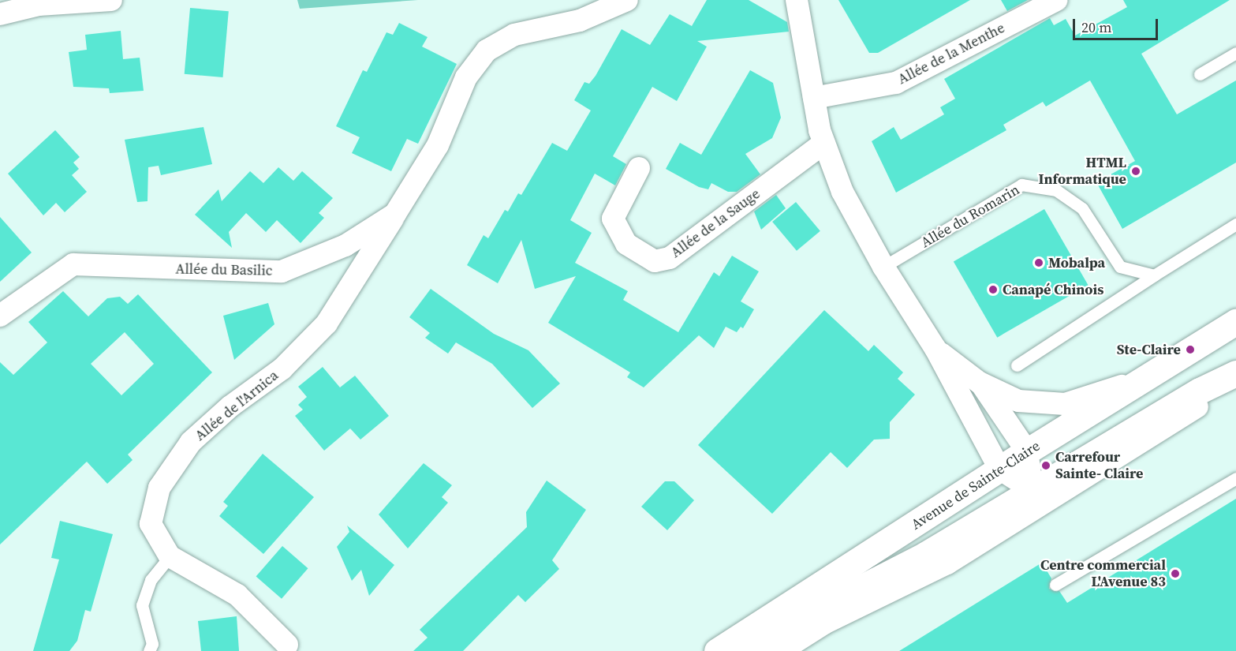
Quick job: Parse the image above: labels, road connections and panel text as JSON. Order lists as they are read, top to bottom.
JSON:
{
  "streets": {
    "main road": ["Avenue de Sainte-Claire"],
    "street": [
      "Allée de la Menthe",
      "Allée de la Sauge",
      "Allée du Basilic",
      "Allée de l'Arnica"
    ],
    "lane": ["Allée du Romarin"]
  },
  "crossings": [
    ["Allée du Basilic", "Allée de l'Arnica"]
  ],
  "places": [
    "HTML Informatique",
    "Mobalpa",
    "Canapé Chinois",
    "Ste-Claire",
    "Carrefour Sainte- Claire",
    "Centre commercial L'Avenue 83"
  ],
  "scale_bar": "20 m"
}
